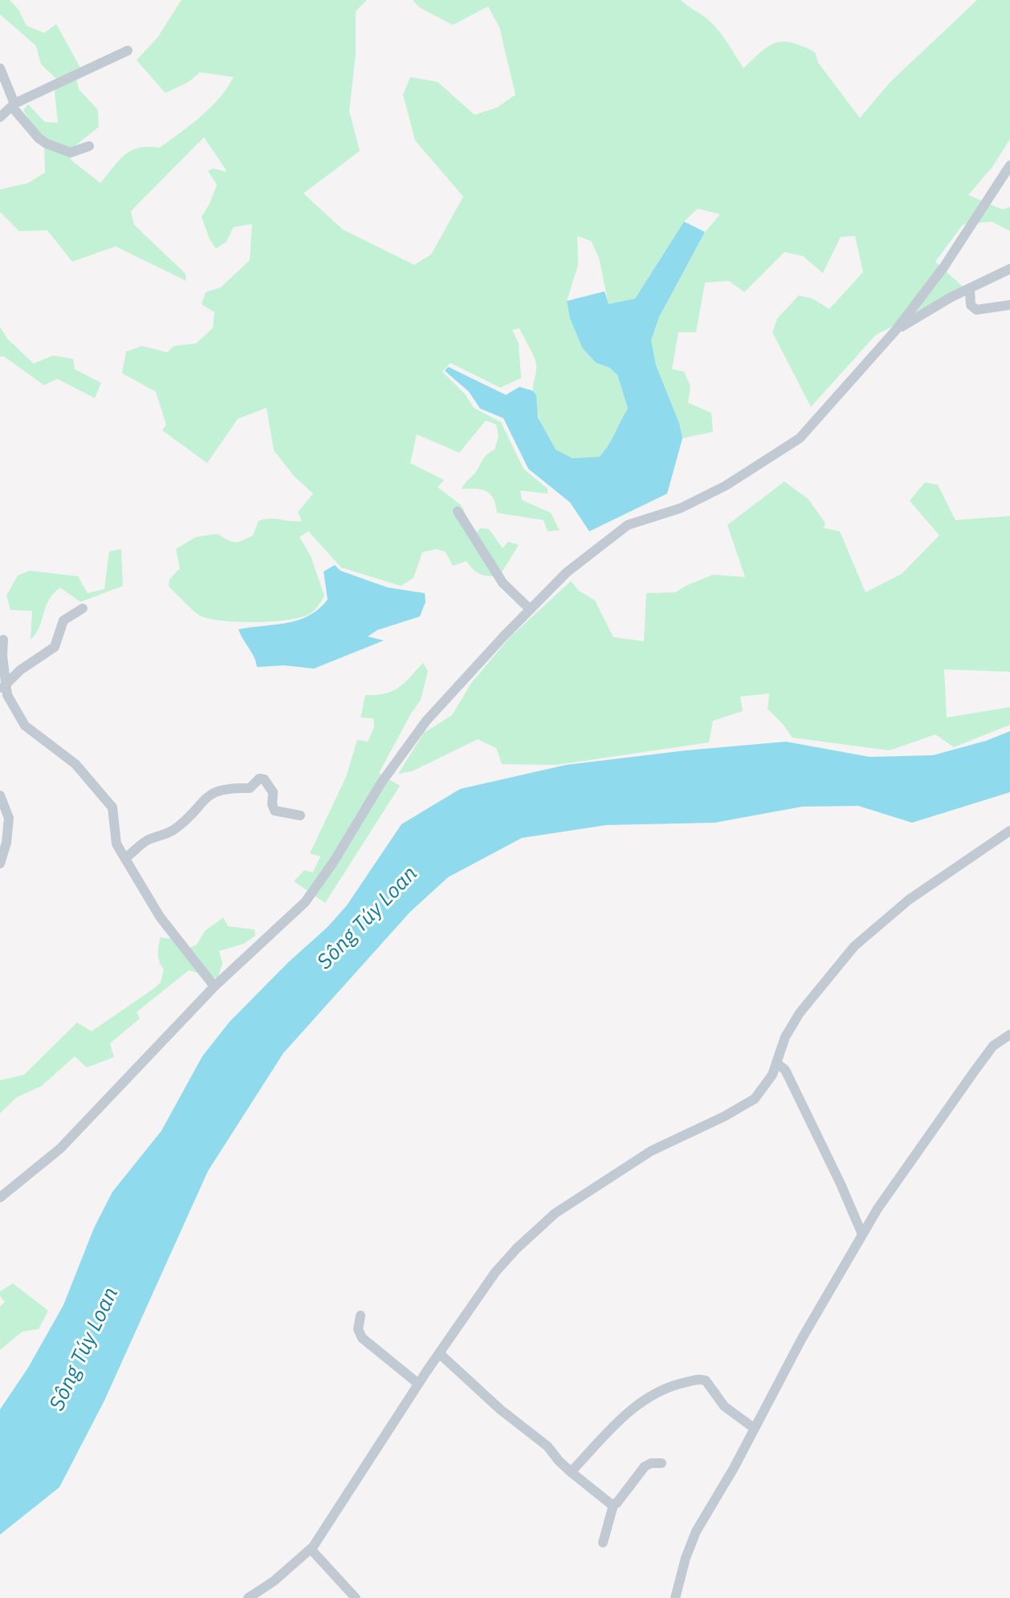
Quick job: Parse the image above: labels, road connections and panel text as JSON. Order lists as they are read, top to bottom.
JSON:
{
  "water": ["Sông Túy Loan"]
}
